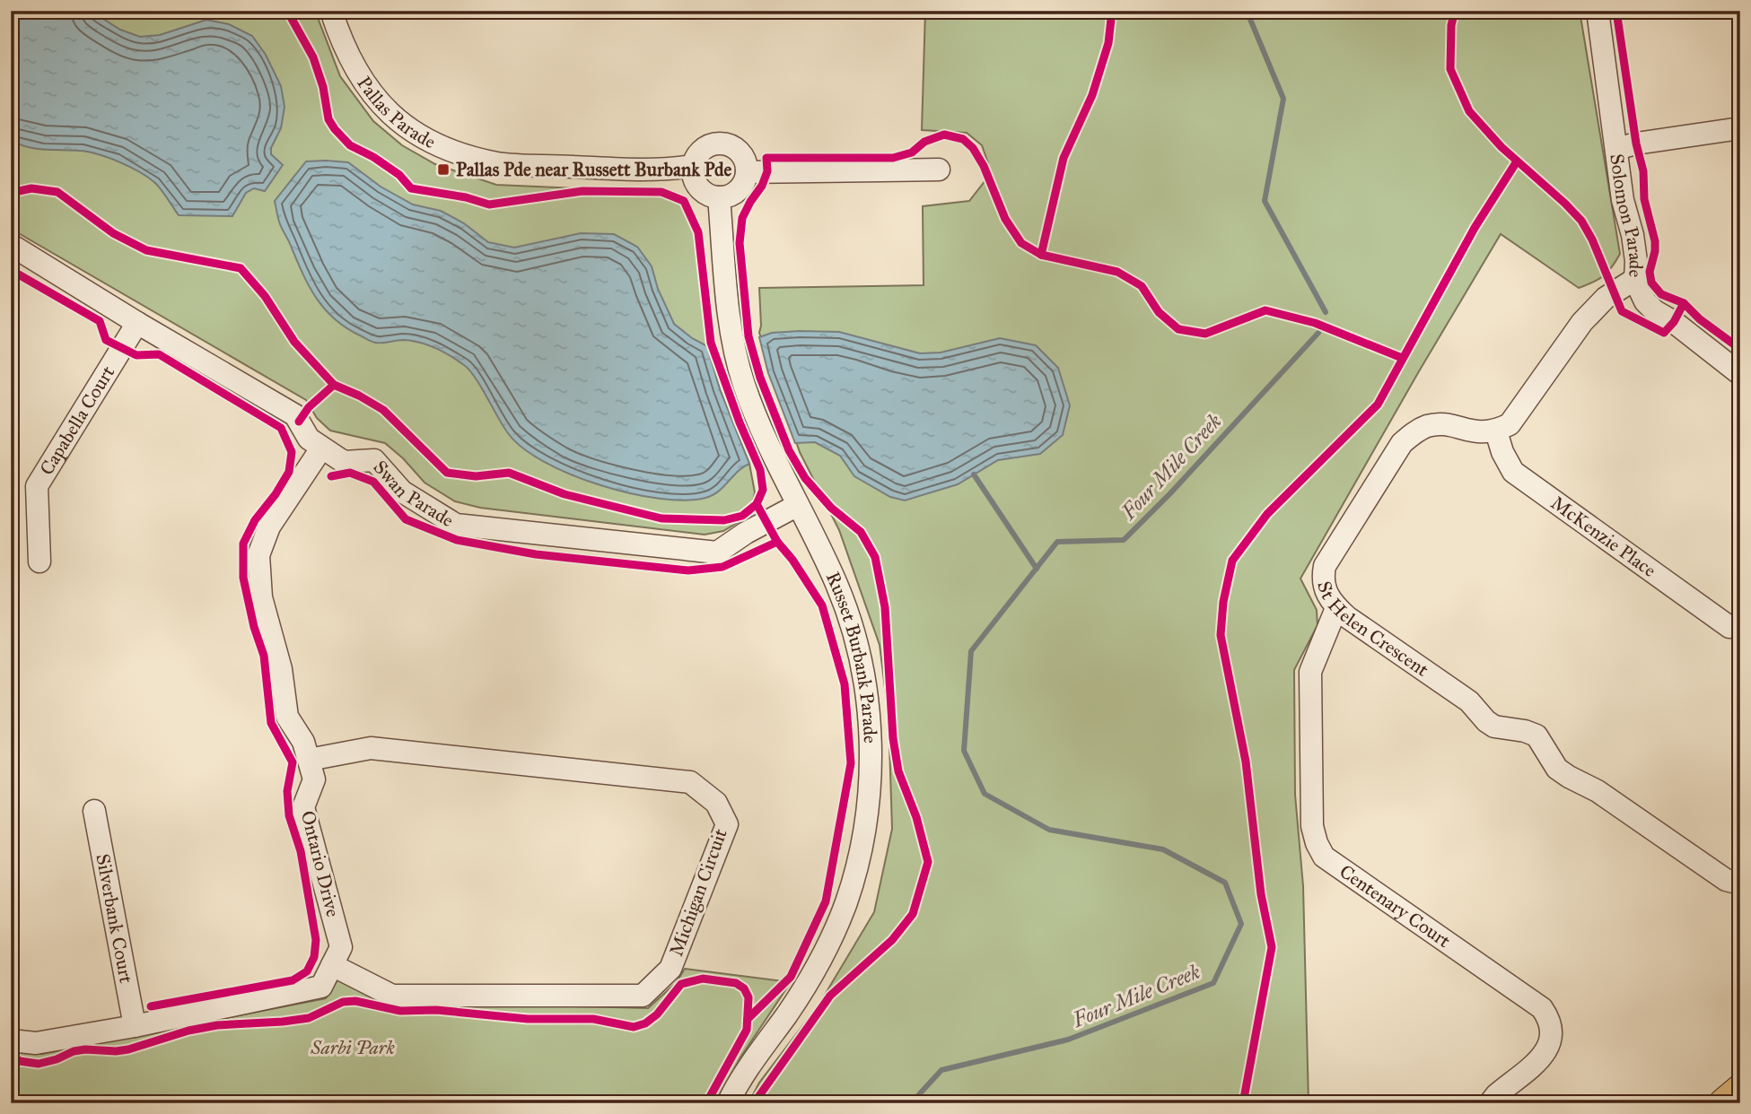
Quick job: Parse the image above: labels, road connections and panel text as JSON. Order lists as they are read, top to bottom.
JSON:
{
  "streets": {
    "street": [
      "Pallas Parade",
      "Solomon Parade",
      "Capabella Court",
      "Swan Parade",
      "McKenzie Place",
      "St Helen Crescent",
      "Russet Burbank Parade",
      "Ontario Drive",
      "Michigan Circuit",
      "Centenary Court",
      "Silverbank Court"
    ]
  },
  "crossings": [
    ["Pallas Parade", "Russet Burbank Parade"],
    ["Capabella Court", "Swan Parade"],
    ["Swan Parade", "Russet Burbank Parade"],
    ["Swan Parade", "Ontario Drive"],
    ["McKenzie Place", "St Helen Crescent"],
    ["St Helen Crescent", "Centenary Court"],
    ["Ontario Drive", "Michigan Circuit"],
    ["Ontario Drive", "Silverbank Court"]
  ],
  "water": ["Four Mile Creek"],
  "parks": ["Sarbi Park"],
  "places": {
    "transit": ["Pallas Pde near Russett Burbank Pde"]
  }
}
